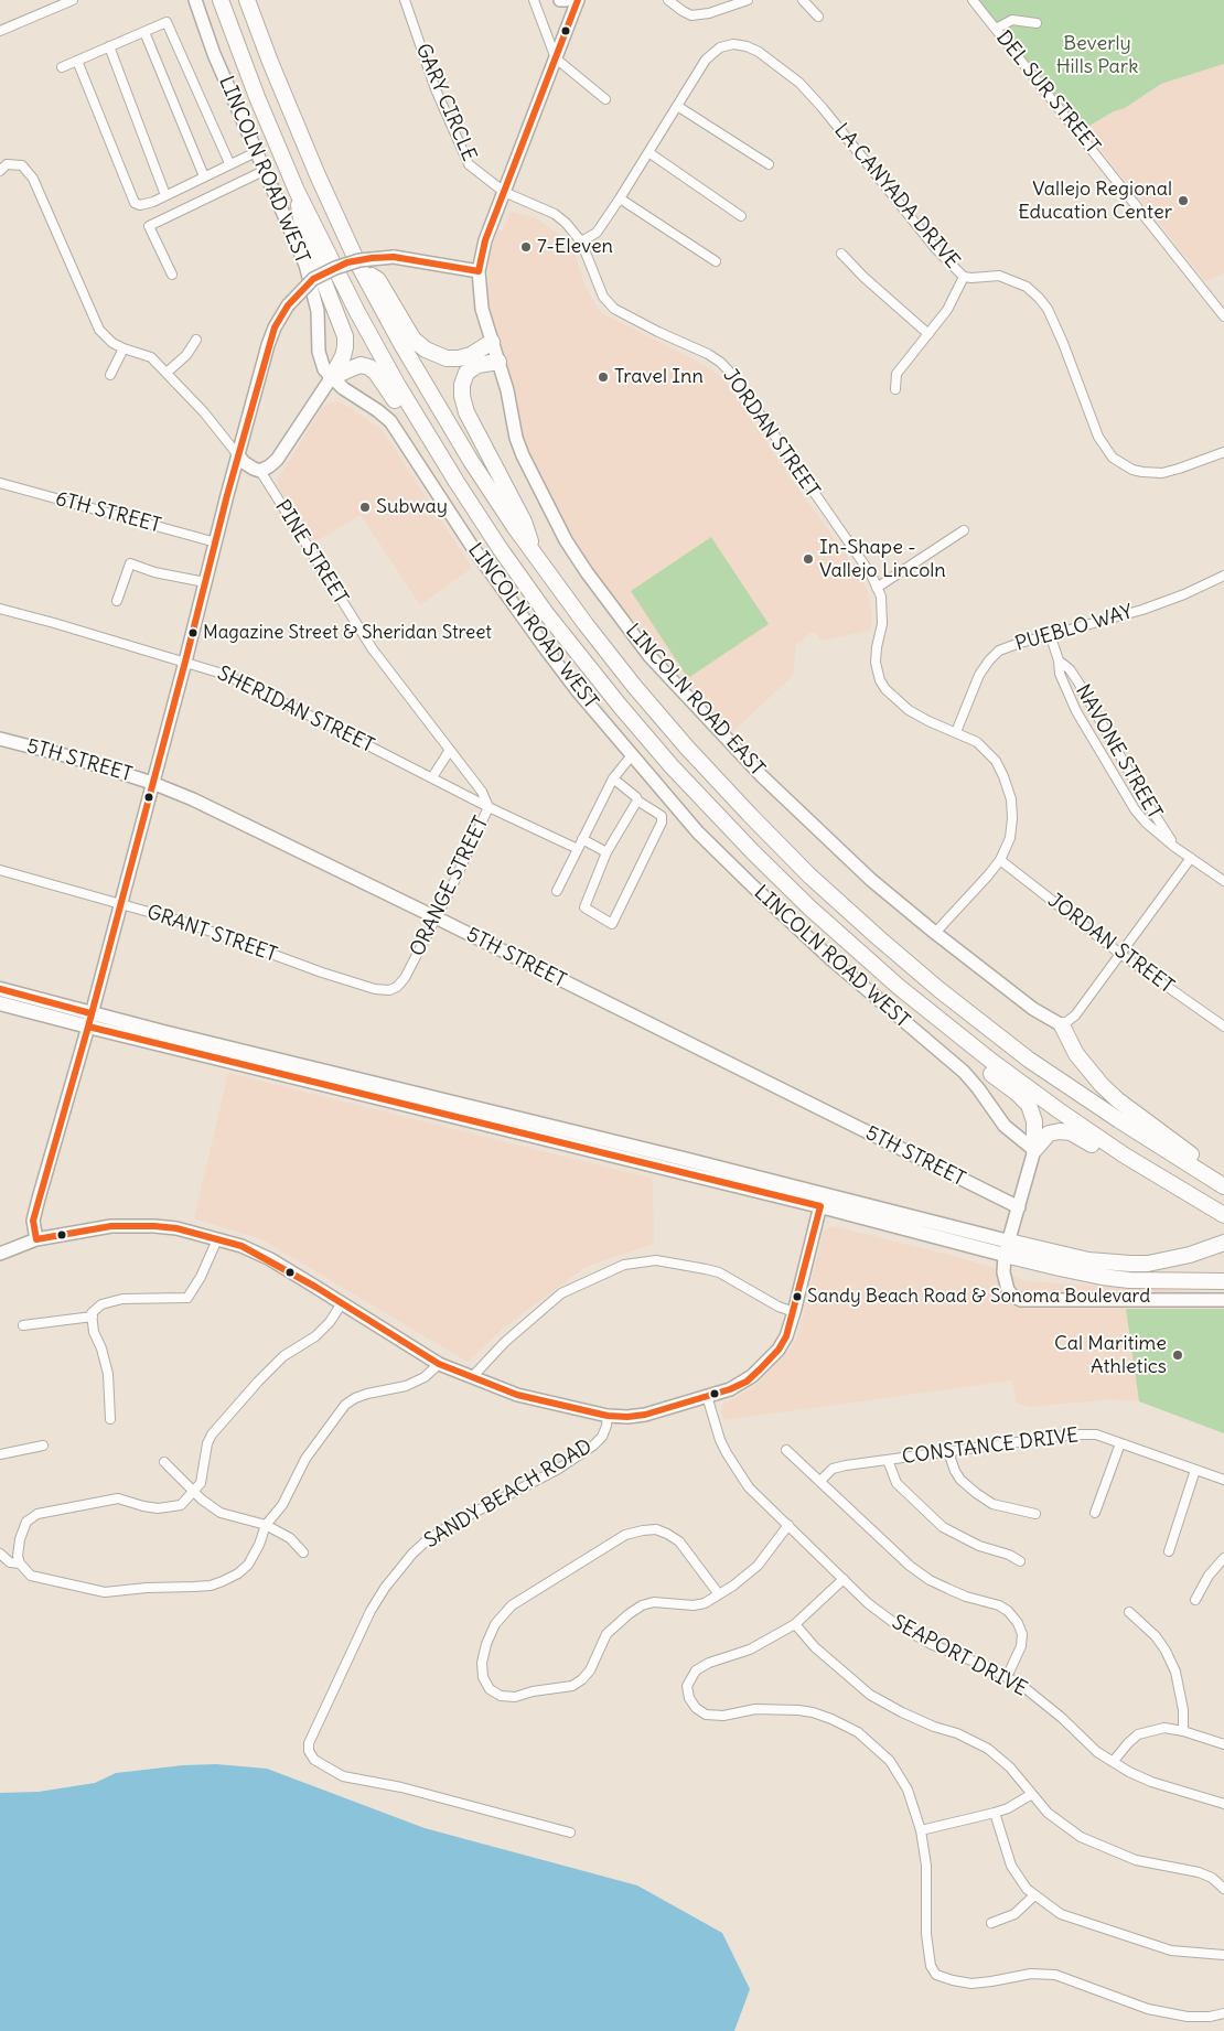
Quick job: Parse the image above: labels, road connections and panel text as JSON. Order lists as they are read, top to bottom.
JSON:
{
  "streets": {
    "street": [
      "DEL SUR STREET",
      "GARY CIRCLE",
      "LINCOLN ROAD WEST",
      "LA CANYADA DRIVE",
      "JORDAN STREET",
      "6TH STREET",
      "PINE STREET",
      "PUEBLO WAY",
      "LINCOLN ROAD EAST",
      "SHERIDAN STREET",
      "NAVONE STREET",
      "5TH STREET",
      "ORANGE STREET",
      "GRANT STREET",
      "CONSTANCE DRIVE",
      "SANDY BEACH ROAD",
      "SEAPORT DRIVE"
    ]
  },
  "crossings": [
    ["GARY CIRCLE", "JORDAN STREET"],
    ["GARY CIRCLE", "LINCOLN ROAD EAST"],
    ["LA CANYADA DRIVE", "JORDAN STREET"],
    ["JORDAN STREET", "PUEBLO WAY"],
    ["JORDAN STREET", "LINCOLN ROAD EAST"],
    ["PINE STREET", "SHERIDAN STREET"],
    ["PINE STREET", "ORANGE STREET"],
    ["PUEBLO WAY", "NAVONE STREET"],
    ["SHERIDAN STREET", "ORANGE STREET"],
    ["5TH STREET", "ORANGE STREET"],
    ["ORANGE STREET", "GRANT STREET"]
  ],
  "parks": ["Beverly Hills Park"],
  "places": [
    "Vallejo Regional Education Center",
    "7-Eleven",
    "Travel Inn",
    "Subway",
    "In-Shape - Vallejo Lincoln",
    "Magazine Street & Sheridan Street",
    "Sandy Beach Road & Sonoma Boulevard",
    "Cal Maritime Athletics"
  ]
}
